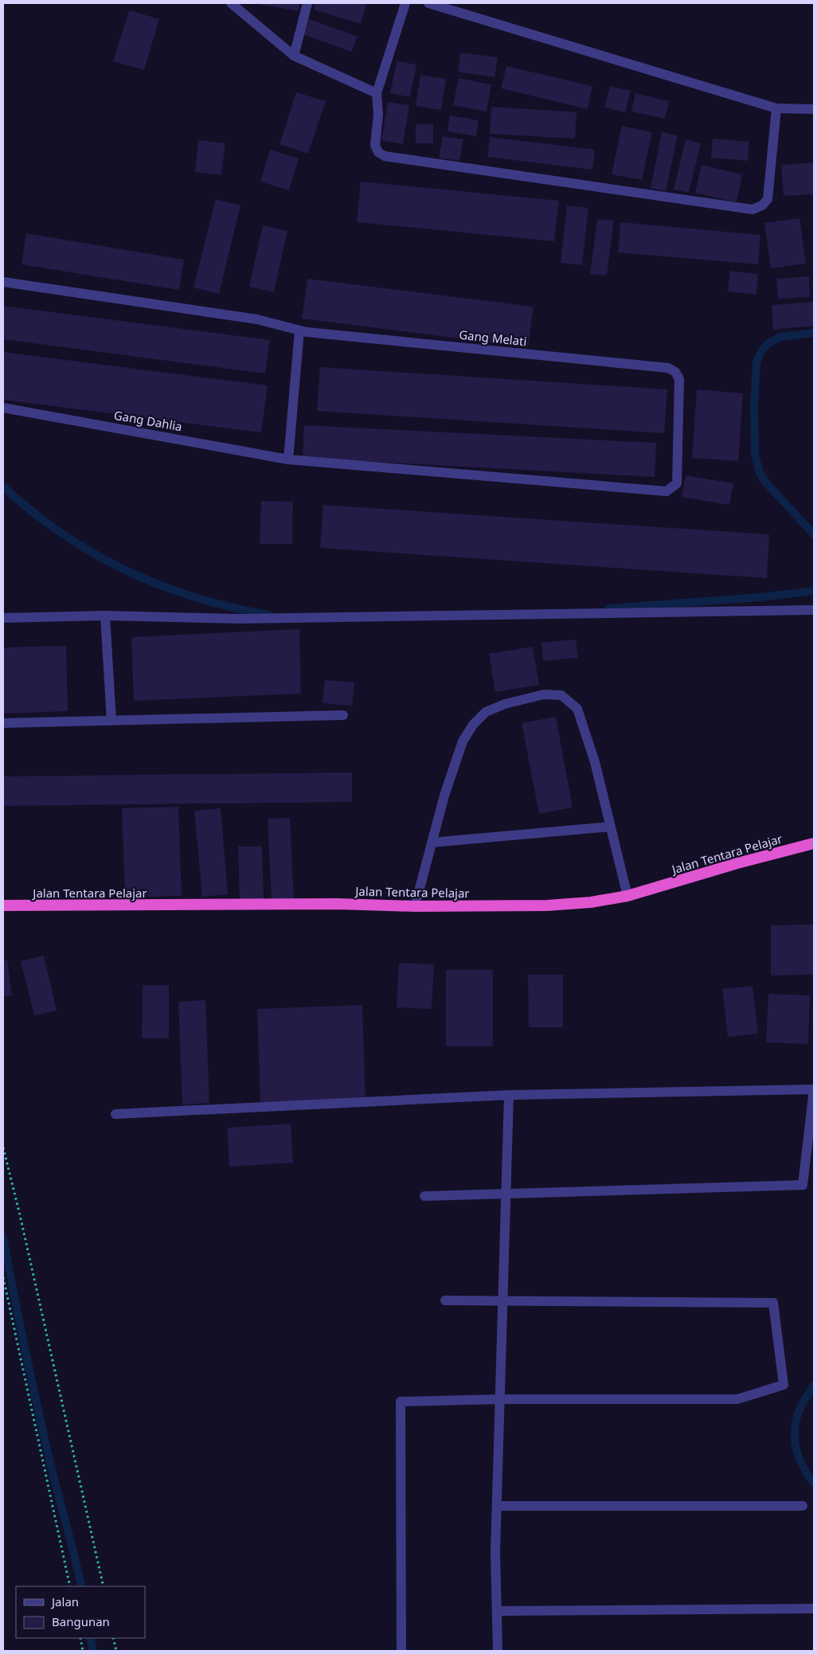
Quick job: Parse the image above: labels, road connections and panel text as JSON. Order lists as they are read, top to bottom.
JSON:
{
  "streets": {
    "highway": ["Jalan Tentara Pelajar"],
    "street": ["Gang Melati", "Gang Dahlia"]
  },
  "crossings": [
    ["Gang Melati", "Gang Dahlia"]
  ],
  "legend": ["Jalan", "Bangunan"]
}
